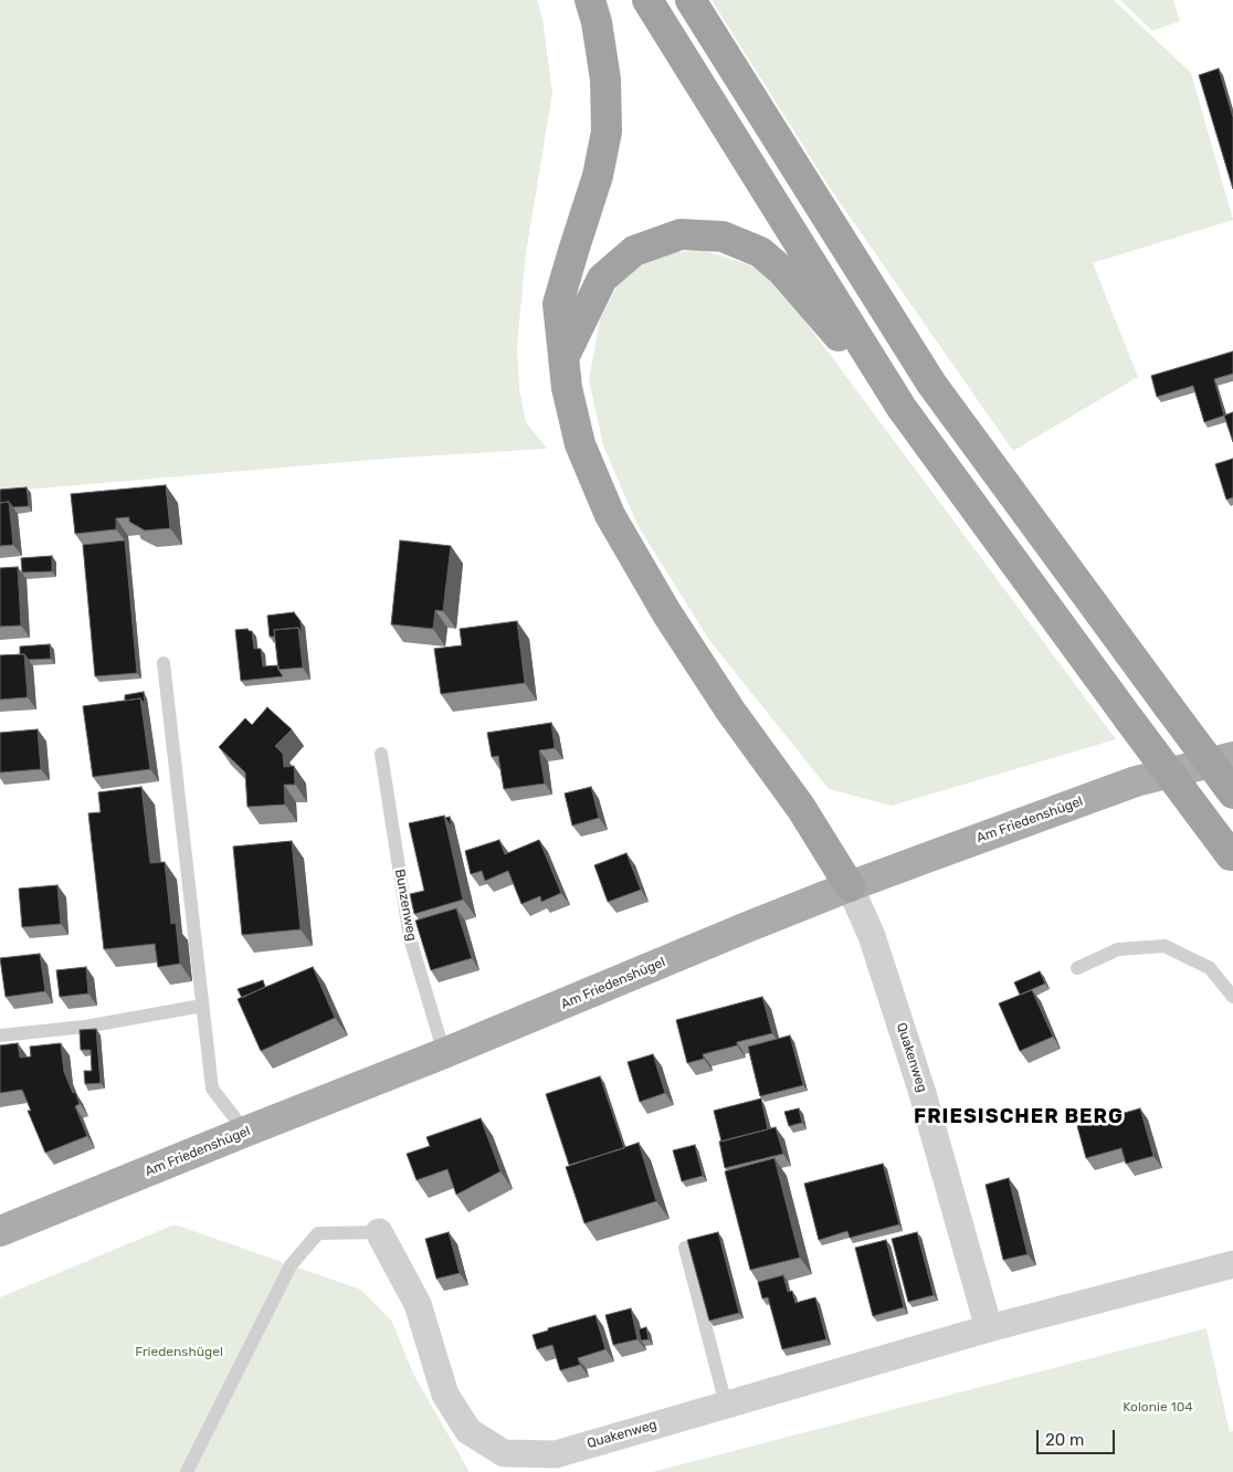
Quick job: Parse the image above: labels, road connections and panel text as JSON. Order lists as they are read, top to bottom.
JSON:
{
  "streets": {
    "main road": ["Am Friedenshügel"],
    "street": ["Quakenweg"],
    "lane": ["Bunzenweg"]
  },
  "crossings": [
    ["Am Friedenshügel", "Bunzenweg"],
    ["Am Friedenshügel", "Quakenweg"]
  ],
  "districts": ["FRIESISCHER BERG"],
  "parks": ["Friedenshügel", "Kolonie 104"],
  "scale_bar": "20 m"
}
